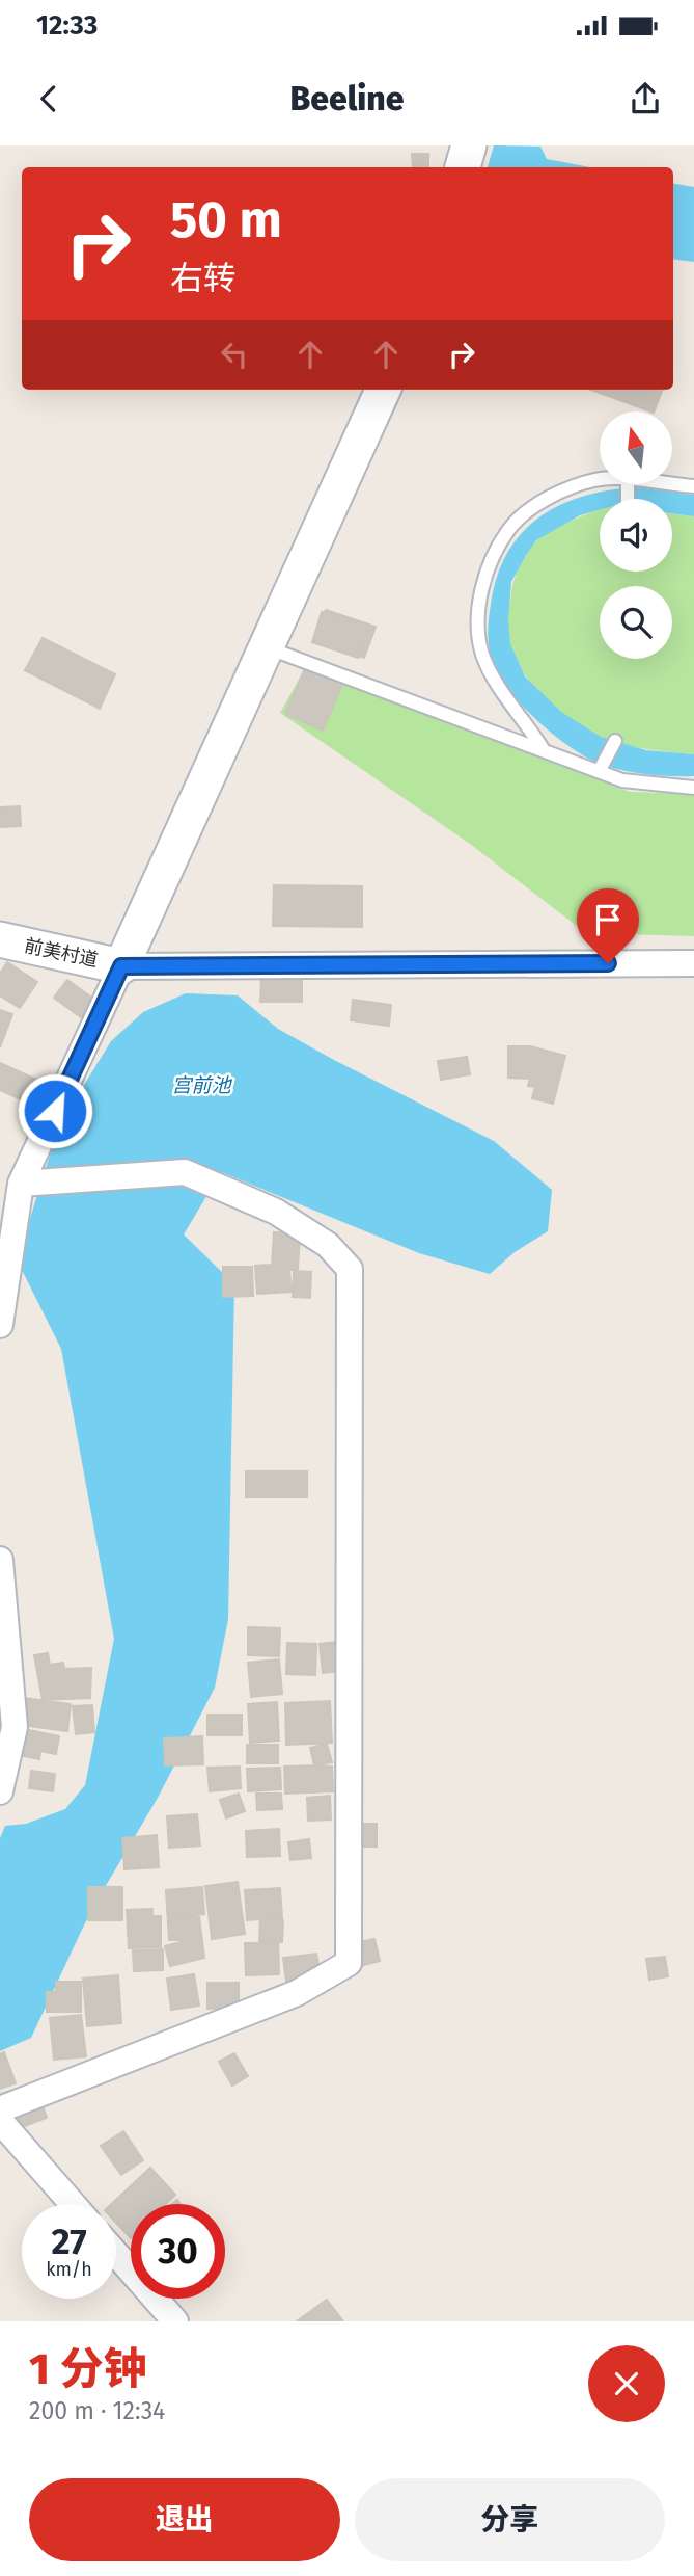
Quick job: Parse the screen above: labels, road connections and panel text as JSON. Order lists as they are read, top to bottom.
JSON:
{
  "streets": {
    "street": ["前美村道"]
  },
  "water": ["宫前池"],
  "north": "top",
  "page": {
    "status": "12:33",
    "header": "Beeline",
    "turn": ["50 m", "右转"],
    "speed": "27 km/h",
    "limit": "30",
    "heading": ["1 分钟", "200 m · 12:34"],
    "buttons": ["退出", "分享"]
  }
}
